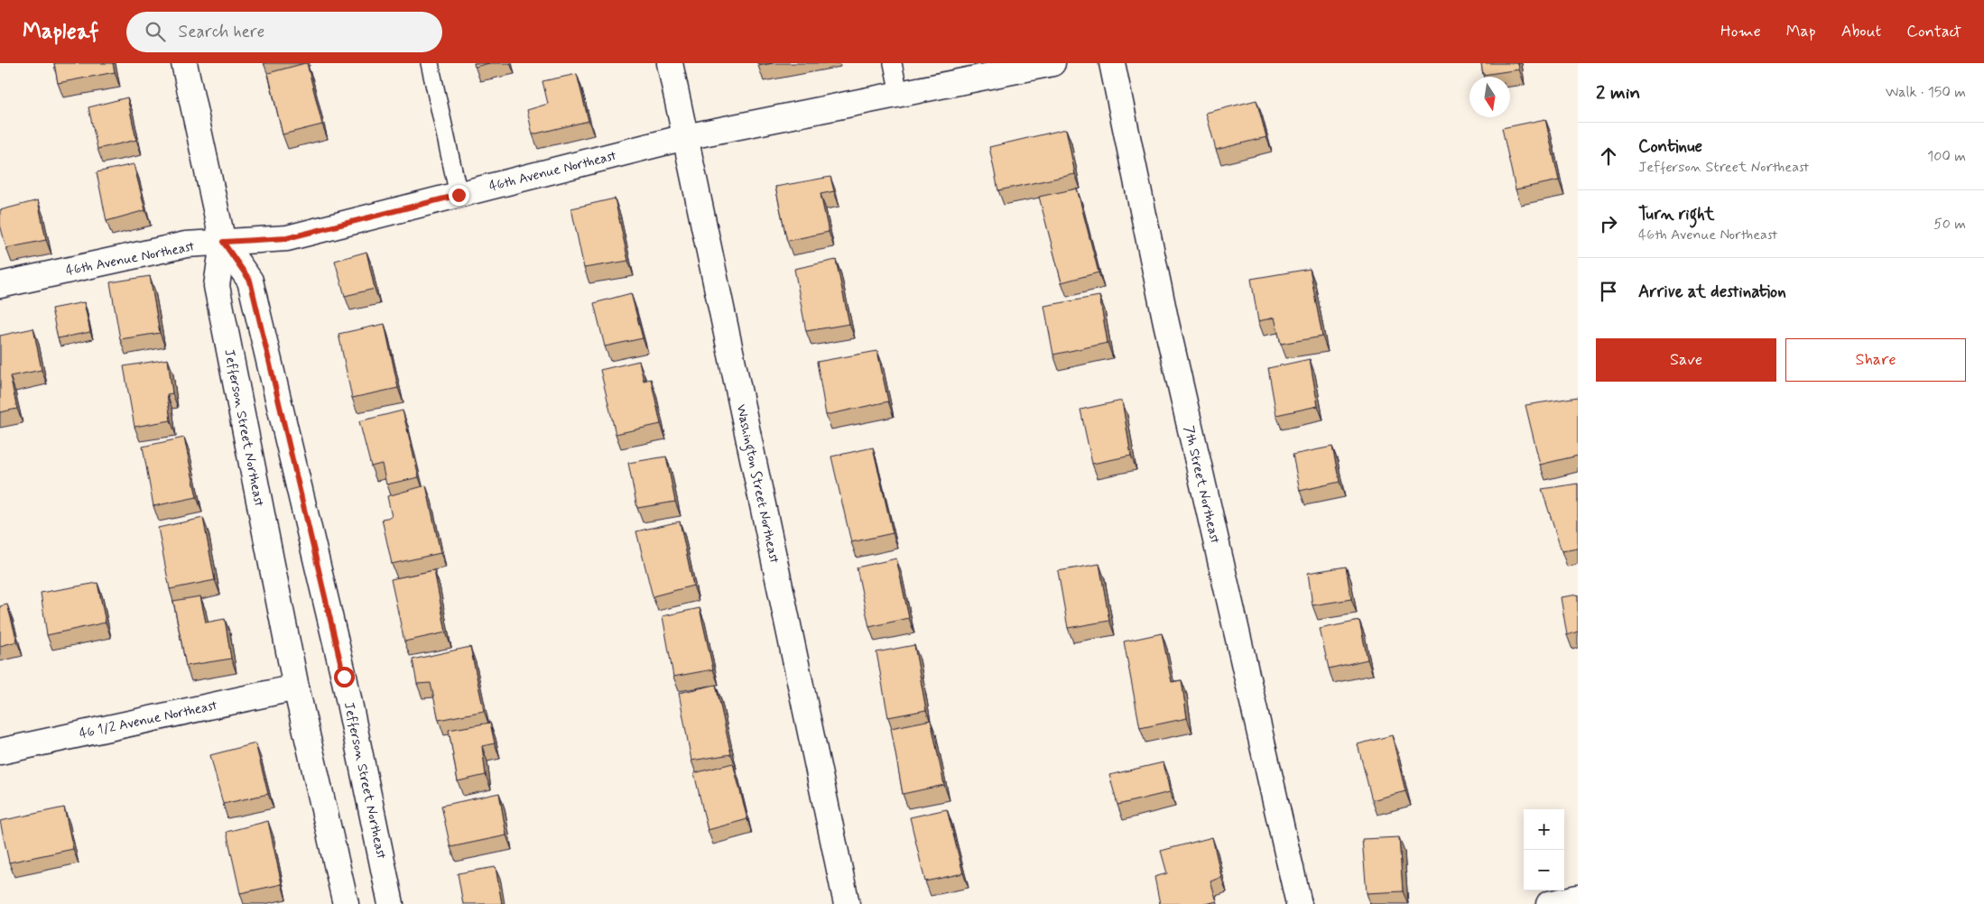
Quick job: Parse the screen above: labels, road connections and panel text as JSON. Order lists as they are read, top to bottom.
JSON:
{
  "streets": {
    "street": [
      "46th Avenue Northeast",
      "Jefferson Street Northeast",
      "Washington Street Northeast",
      "7th Street Northeast",
      "46 1/2 Avenue Northeast"
    ]
  },
  "crossings": [
    ["46th Avenue Northeast", "Jefferson Street Northeast"],
    ["46th Avenue Northeast", "Washington Street Northeast"],
    ["Jefferson Street Northeast", "46 1/2 Avenue Northeast"]
  ],
  "north": "bottom",
  "page": {
    "header": "Mapleaf",
    "search": "Search here",
    "nav": [
      "Home",
      "Map",
      "About",
      "Contact"
    ],
    "heading": ["2 min", "Walk · 150 m"],
    "list": [
      ["Continue", "Jefferson Street Northeast", "100 m"],
      ["Turn right", "46th Avenue Northeast", "50 m"],
      "Arrive at destination"
    ],
    "buttons": ["Save", "Share"],
    "map_buttons": ["+", "−"]
  }
}
